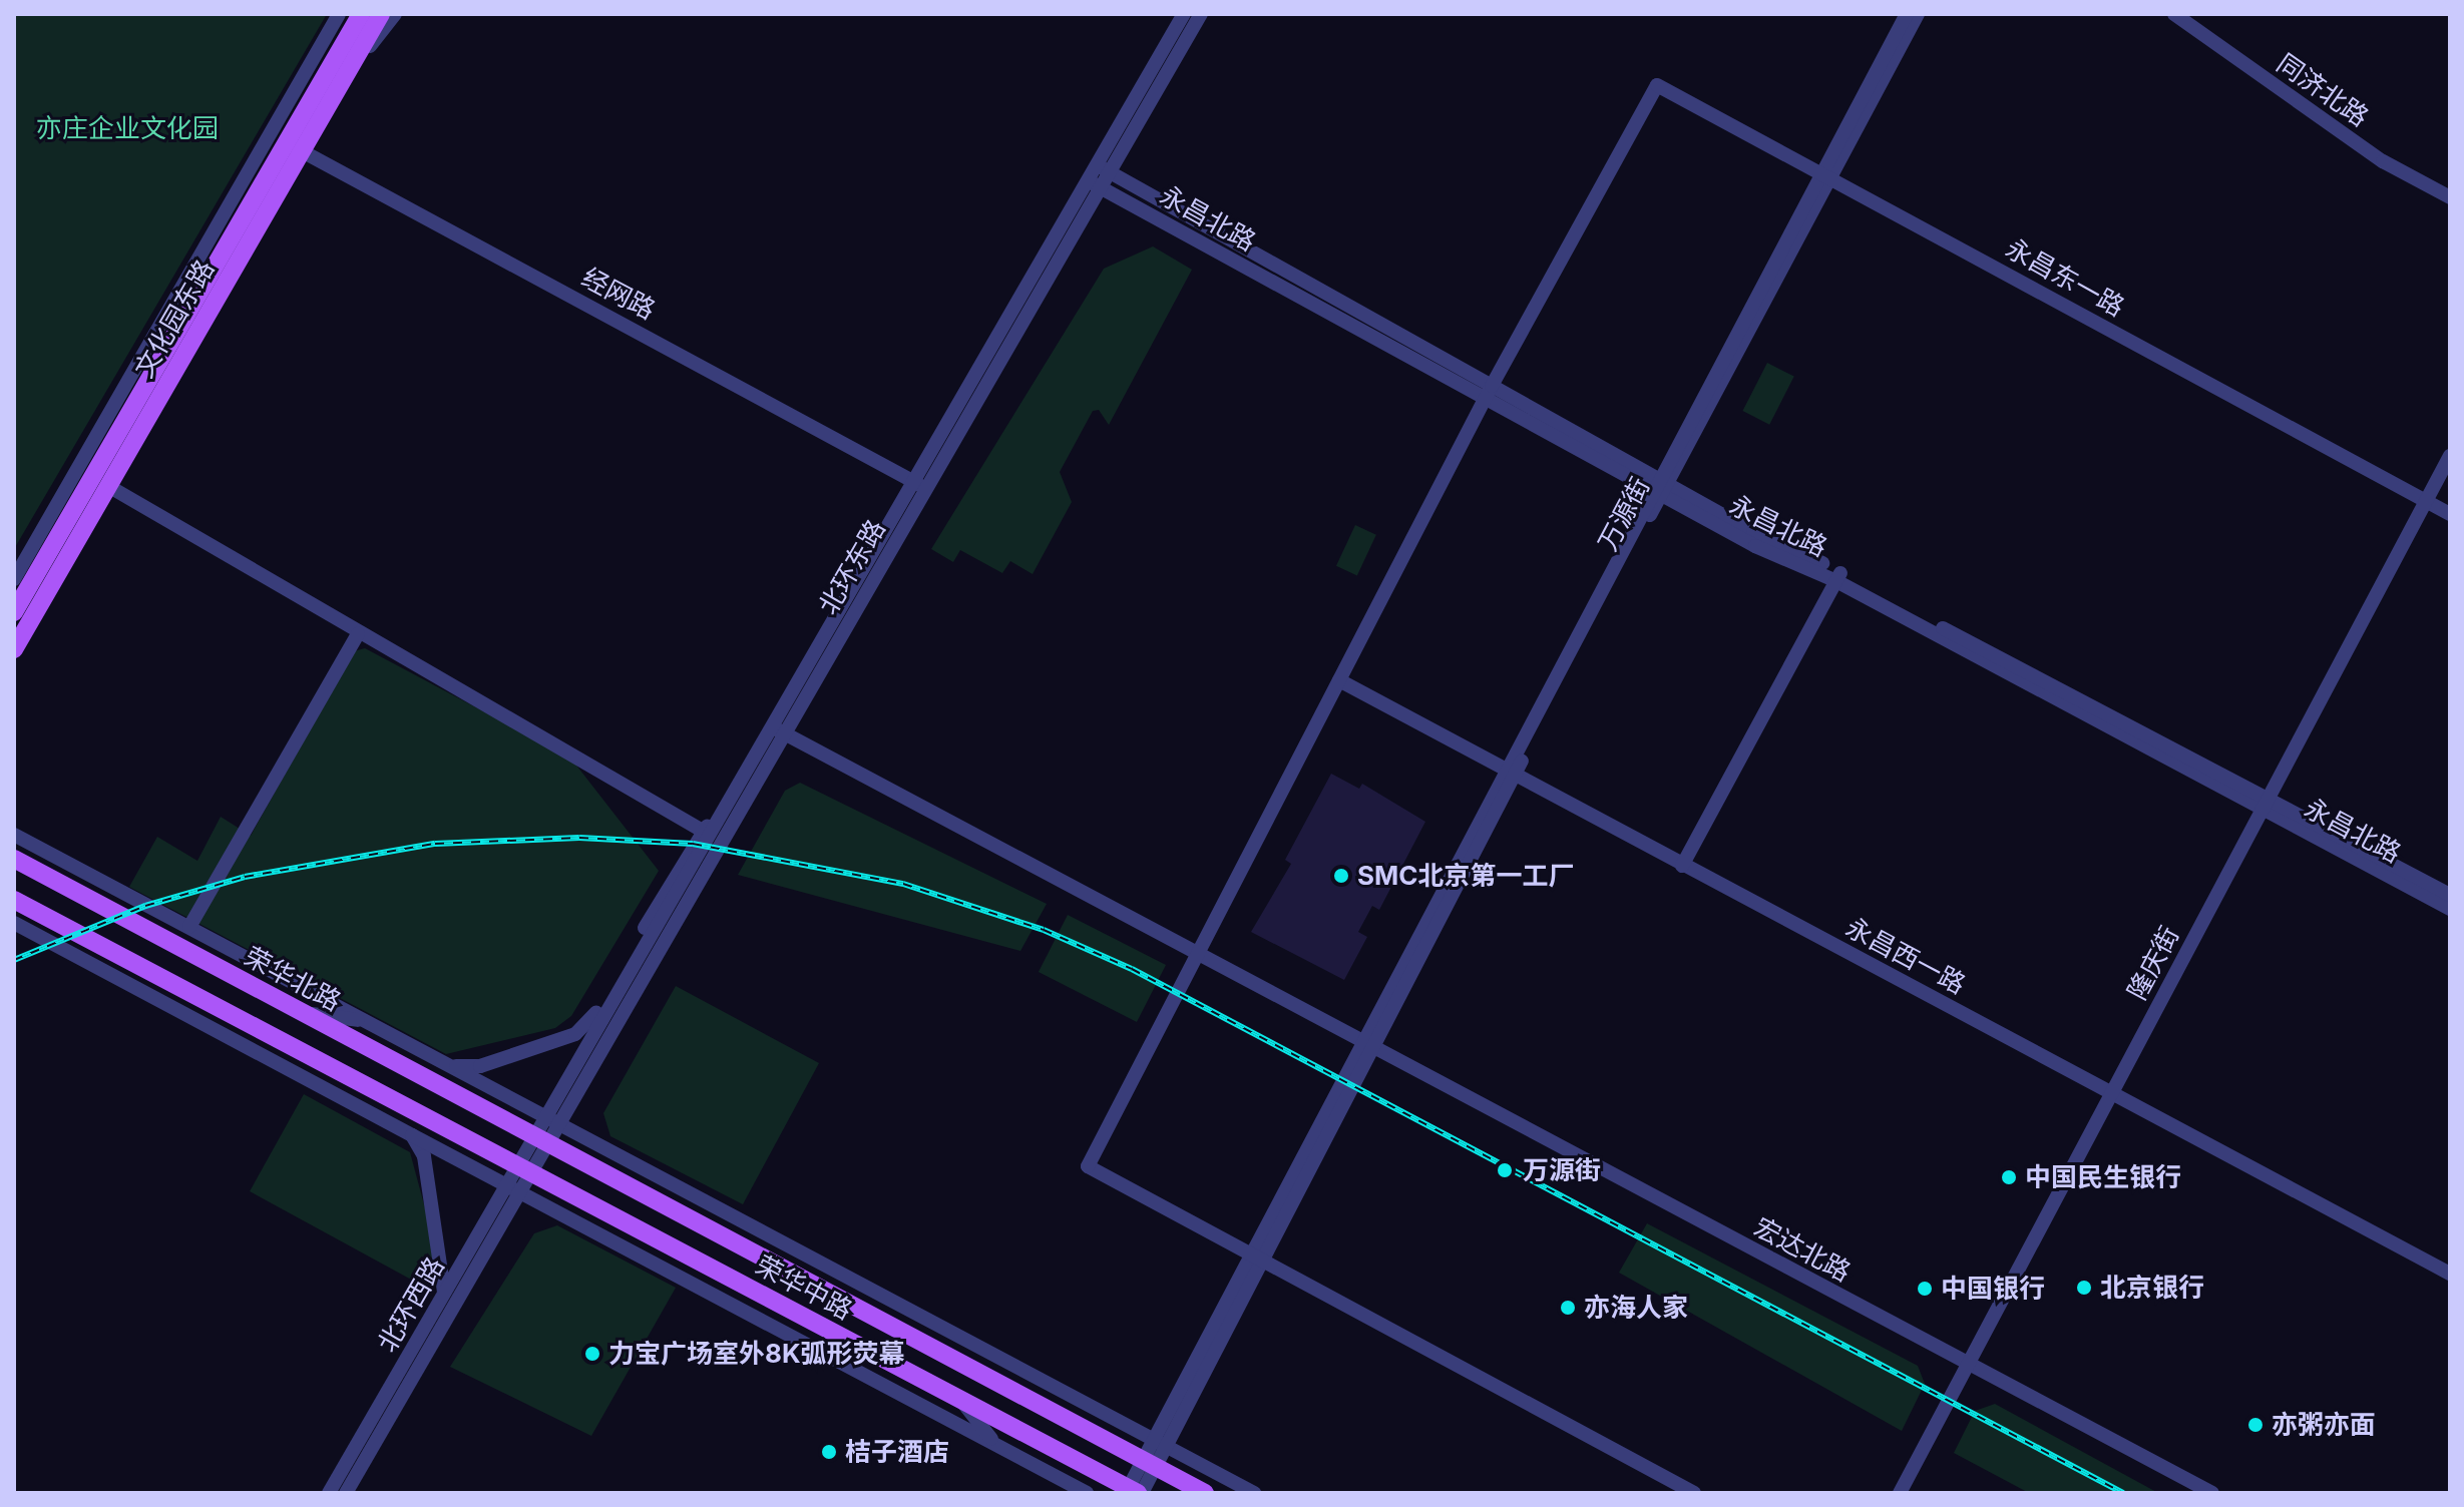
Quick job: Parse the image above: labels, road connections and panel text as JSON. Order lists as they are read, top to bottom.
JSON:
{
  "streets": {
    "main road": ["文化园东路", "荣华北路", "荣华中路"],
    "street": [
      "同济北路",
      "永昌北路",
      "永昌东一路",
      "经网路",
      "万源街",
      "北环东路",
      "永昌西一路",
      "隆庆街",
      "宏达北路",
      "北环西路"
    ]
  },
  "crossings": [
    ["永昌北路", "永昌东一路"],
    ["永昌北路", "万源街"],
    ["永昌北路", "北环东路"],
    ["永昌北路", "隆庆街"],
    ["永昌东一路", "万源街"],
    ["永昌东一路", "隆庆街"],
    ["经网路", "文化园东路"],
    ["经网路", "北环东路"],
    ["万源街", "永昌西一路"],
    ["万源街", "宏达北路"],
    ["万源街", "荣华中路"],
    ["北环东路", "荣华北路"],
    ["北环东路", "宏达北路"],
    ["北环东路", "荣华中路"],
    ["北环东路", "北环西路"],
    ["永昌西一路", "隆庆街"],
    ["隆庆街", "宏达北路"],
    ["荣华北路", "荣华中路"],
    ["荣华北路", "北环西路"],
    ["荣华中路", "北环西路"]
  ],
  "parks": ["亦庄企业文化园"],
  "places": [
    "SMC北京第一工厂",
    "万源街",
    "中国民生银行",
    "北京银行",
    "中国银行",
    "亦海人家",
    "力宝广场室外8K弧形荧幕",
    "亦粥亦面",
    "桔子酒店"
  ]
}
